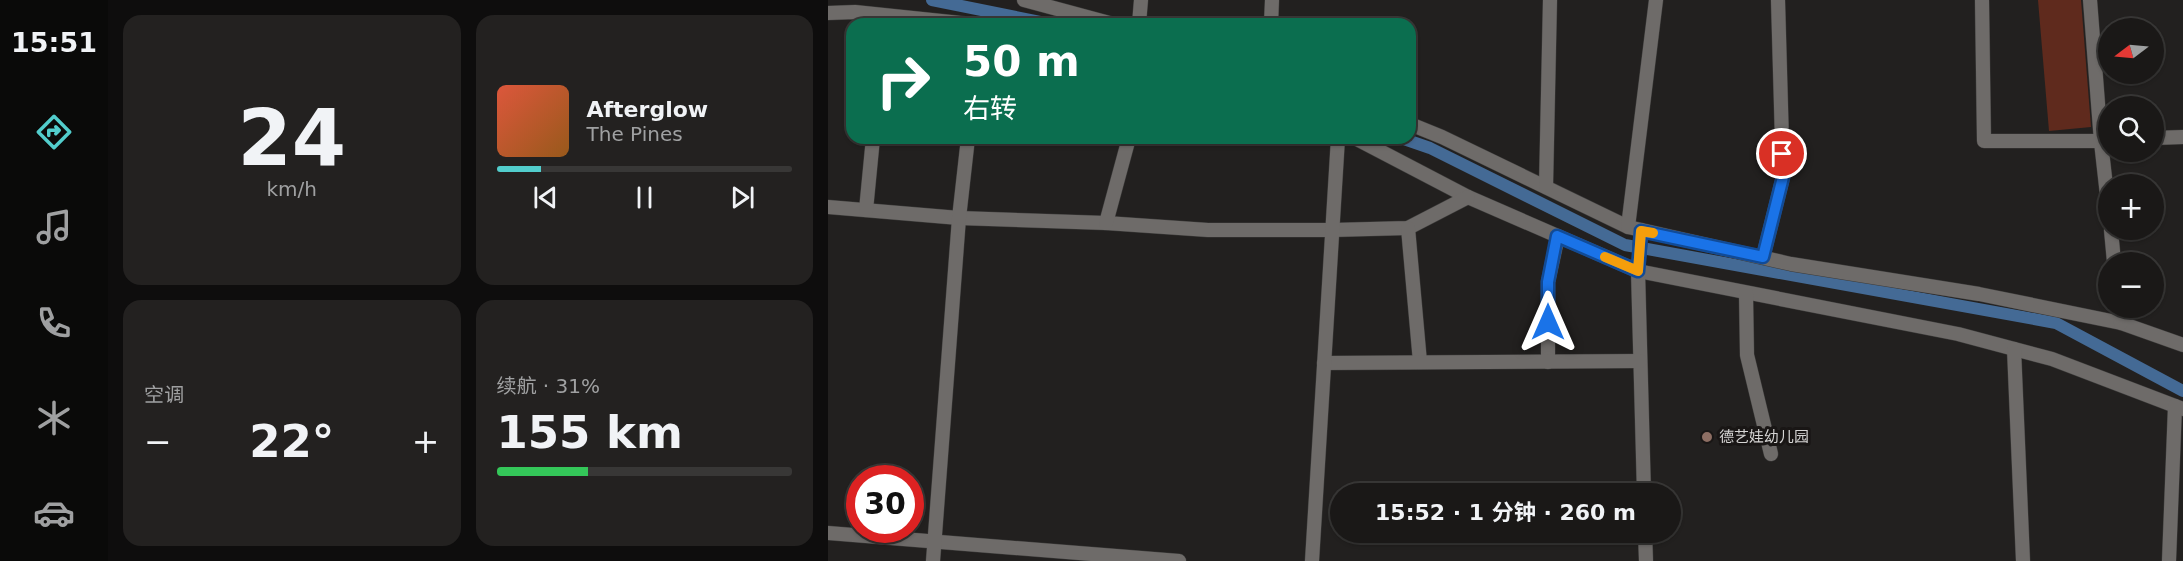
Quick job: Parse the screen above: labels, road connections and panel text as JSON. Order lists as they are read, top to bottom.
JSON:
{
  "places": ["德艺娃幼儿园"],
  "north": "left",
  "page": {
    "tabs": "15:51",
    "tile": [
      ["24", "km/h"],
      "空调",
      ["续航 · 31%", "155 km"]
    ],
    "map_buttons": ["+", "−"],
    "turn": ["50 m", "右转"],
    "song": ["Afterglow", "The Pines"],
    "heat": ["−", "22°", "+"],
    "limit": "30",
    "trip": "15:52 · 1 分钟 · 260 m"
  }
}
